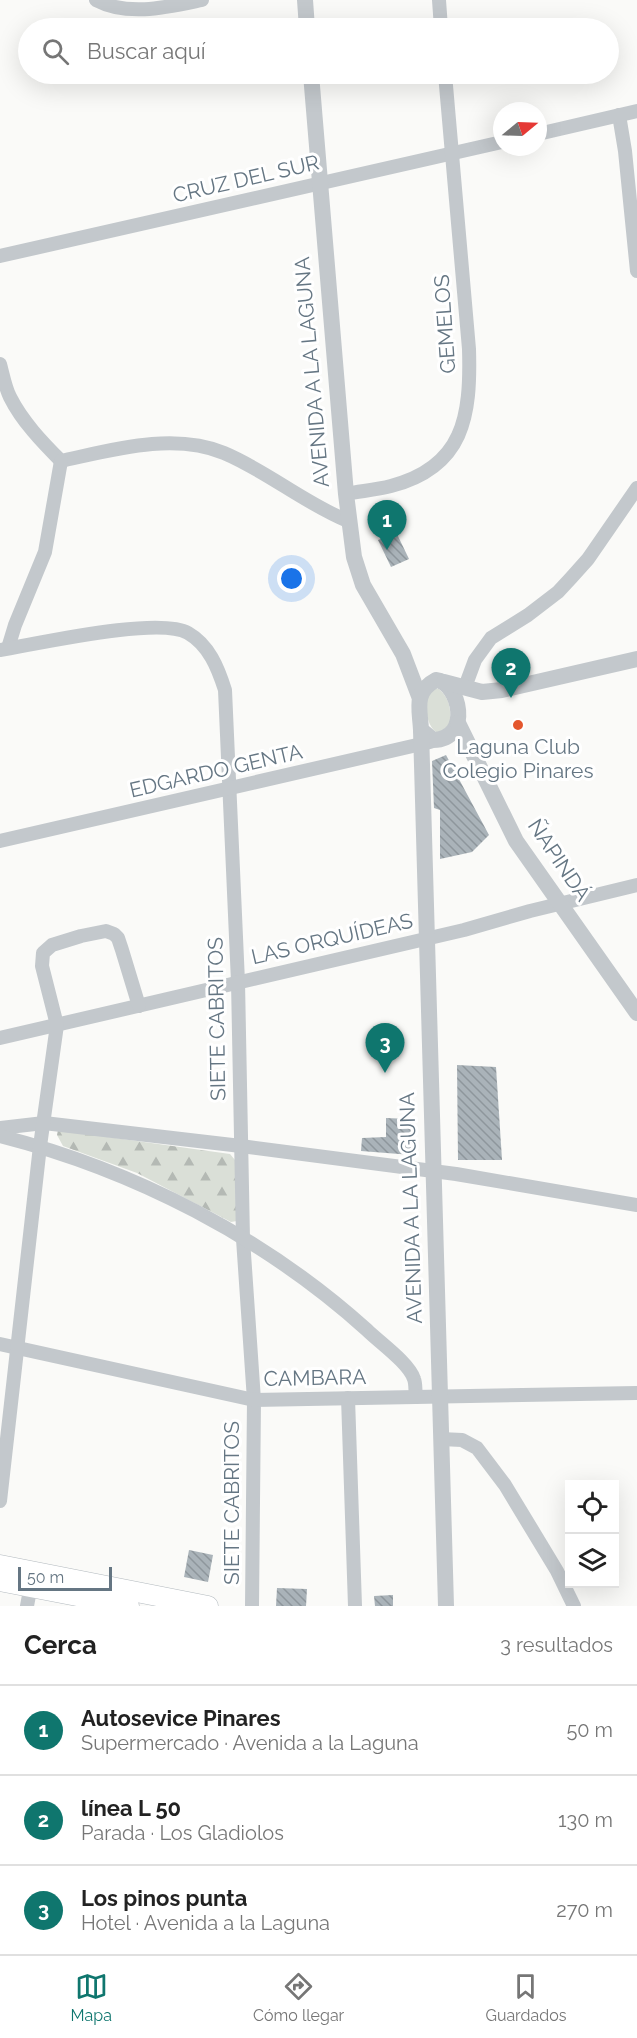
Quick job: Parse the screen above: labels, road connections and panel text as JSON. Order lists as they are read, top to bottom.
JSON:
{
  "streets": {
    "street": [
      "CRUZ DEL SUR",
      "GEMELOS",
      "AVENIDA A LA LAGUNA",
      "EDGARDO GENTA",
      "ÑAPINDÁ",
      "LAS ORQUÍDEAS",
      "SIETE CABRITOS",
      "CAMBARA"
    ]
  },
  "crossings": [
    ["CRUZ DEL SUR", "GEMELOS"],
    ["CRUZ DEL SUR", "AVENIDA A LA LAGUNA"],
    ["GEMELOS", "AVENIDA A LA LAGUNA"],
    ["AVENIDA A LA LAGUNA", "EDGARDO GENTA"],
    ["AVENIDA A LA LAGUNA", "ÑAPINDÁ"],
    ["AVENIDA A LA LAGUNA", "LAS ORQUÍDEAS"],
    ["AVENIDA A LA LAGUNA", "CAMBARA"],
    ["EDGARDO GENTA", "ÑAPINDÁ"],
    ["EDGARDO GENTA", "SIETE CABRITOS"],
    ["ÑAPINDÁ", "LAS ORQUÍDEAS"],
    ["LAS ORQUÍDEAS", "SIETE CABRITOS"],
    ["SIETE CABRITOS", "CAMBARA"]
  ],
  "places": ["Laguna Club Colegio Pinares"],
  "scale_bar": "50 m",
  "north": "right",
  "page": {
    "search": "Buscar aquí",
    "pins": ["1", "2", "3"],
    "scale": "50 m",
    "heading": ["Cerca", "3 resultados"],
    "list": [
      {
        "mark": "1",
        "name": "Autosevice Pinares",
        "note": "Supermercado · Avenida a la Laguna",
        "value": "50 m"
      },
      {
        "mark": "2",
        "name": "línea L 50",
        "note": "Parada · Los Gladiolos",
        "value": "130 m"
      },
      {
        "mark": "3",
        "name": "Los pinos punta",
        "note": "Hotel · Avenida a la Laguna",
        "value": "270 m"
      }
    ],
    "nav": ["Mapa", "Cómo llegar", "Guardados"]
  }
}
